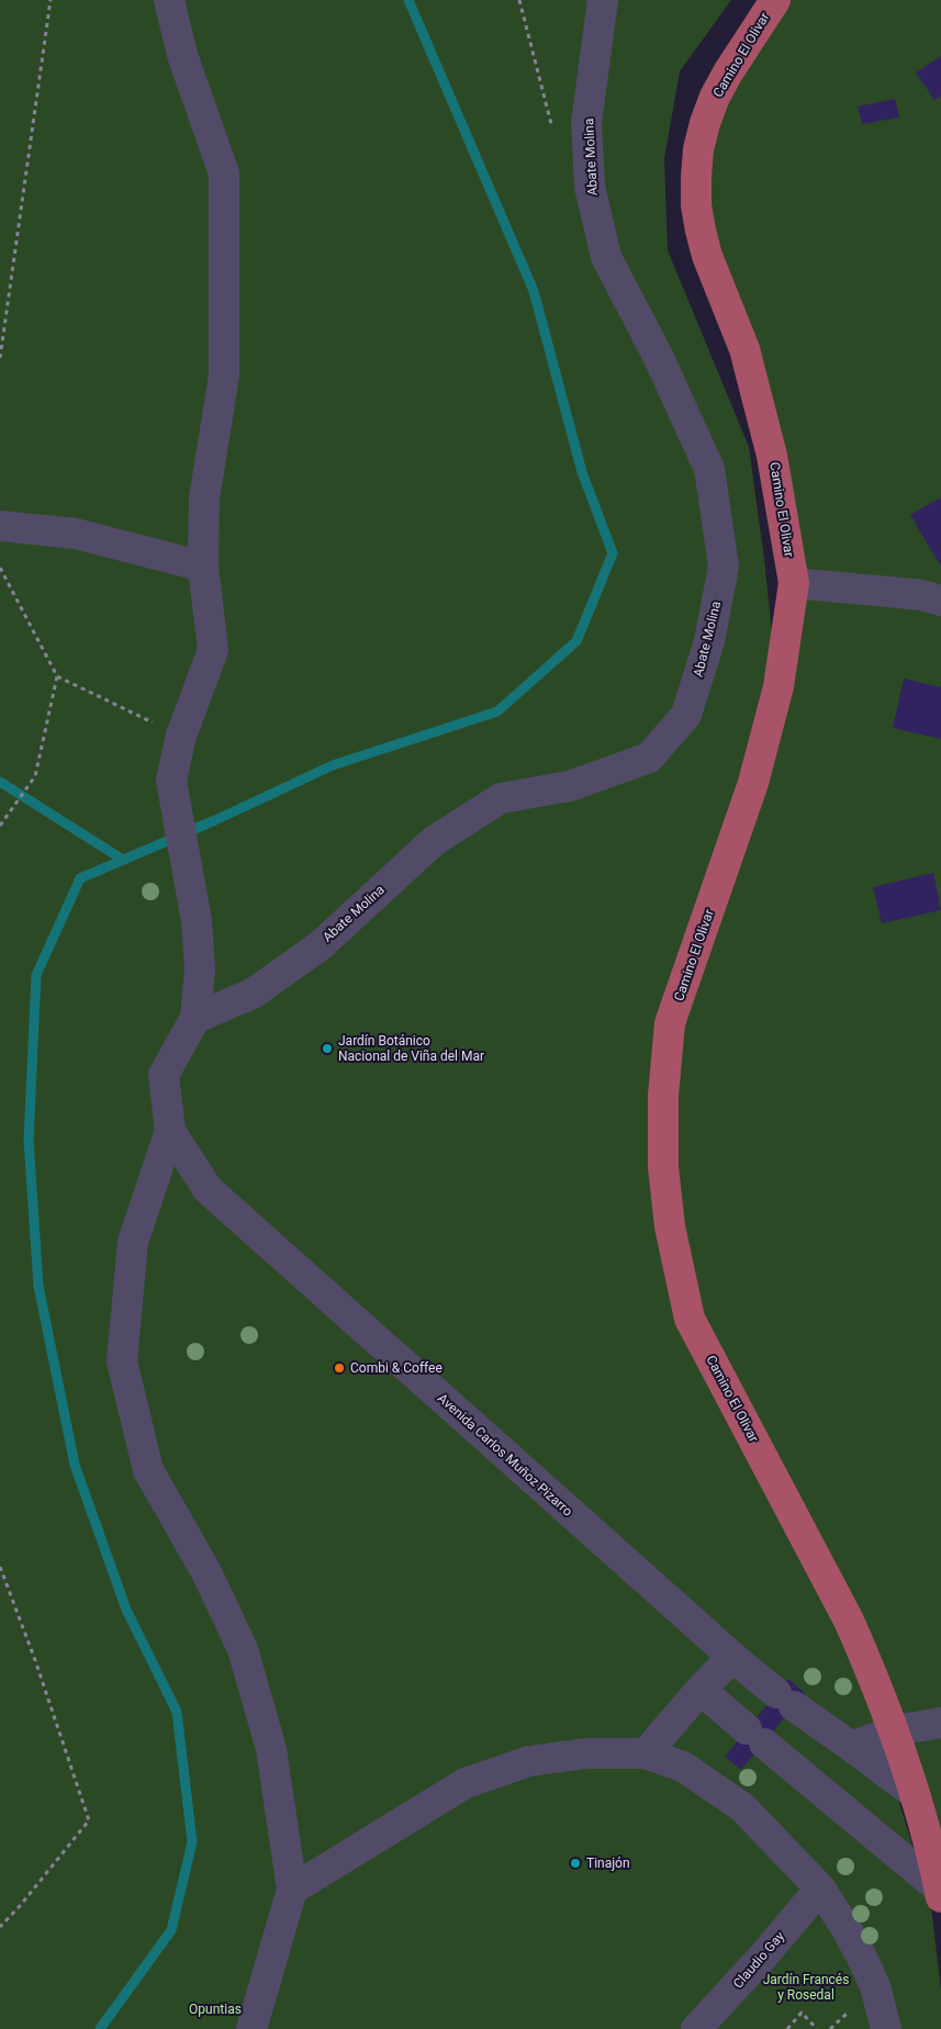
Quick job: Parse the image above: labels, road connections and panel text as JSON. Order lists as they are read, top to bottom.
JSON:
{
  "streets": {
    "main road": ["Camino El Olivar"],
    "lane": ["Abate Molina", "Avenida Carlos Muñoz Pizarro", "Claudio Gay"]
  },
  "crossings": [
    ["Camino El Olivar", "Avenida Carlos Muñoz Pizarro"]
  ],
  "parks": ["Jardín Francés y Rosedal", "Opuntias"],
  "places": ["Jardín Botánico Nacional de Viña del Mar", "Combi & Coffee", "Tinajón"]
}
